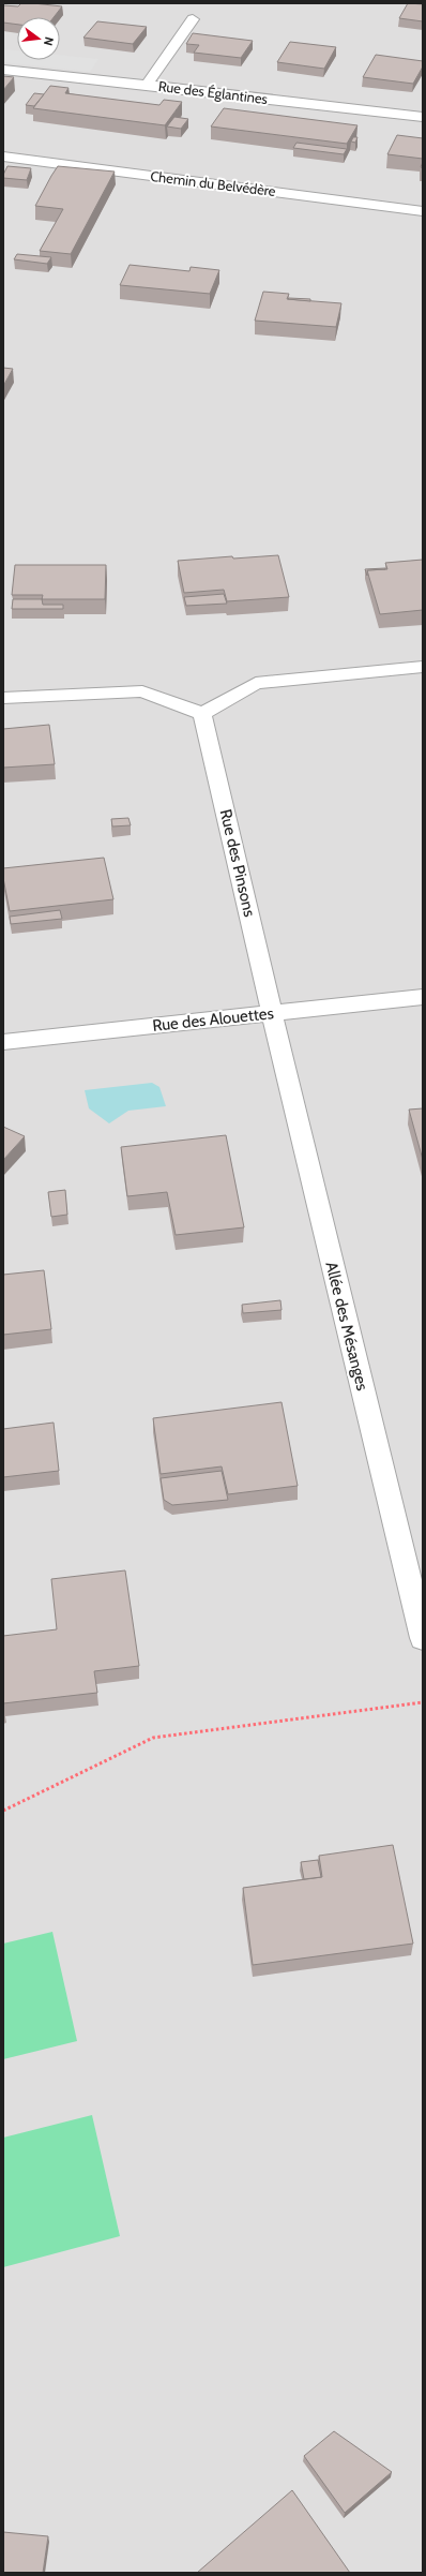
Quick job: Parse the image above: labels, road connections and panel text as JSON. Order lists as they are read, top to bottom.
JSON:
{
  "streets": {
    "street": [
      "Rue des Églantines",
      "Chemin du Belvédère",
      "Rue des Pinsons",
      "Rue des Alouettes",
      "Allée des Mésanges"
    ]
  },
  "crossings": [
    ["Rue des Pinsons", "Rue des Alouettes"],
    ["Rue des Pinsons", "Allée des Mésanges"],
    ["Rue des Alouettes", "Allée des Mésanges"]
  ],
  "north": "right"
}
